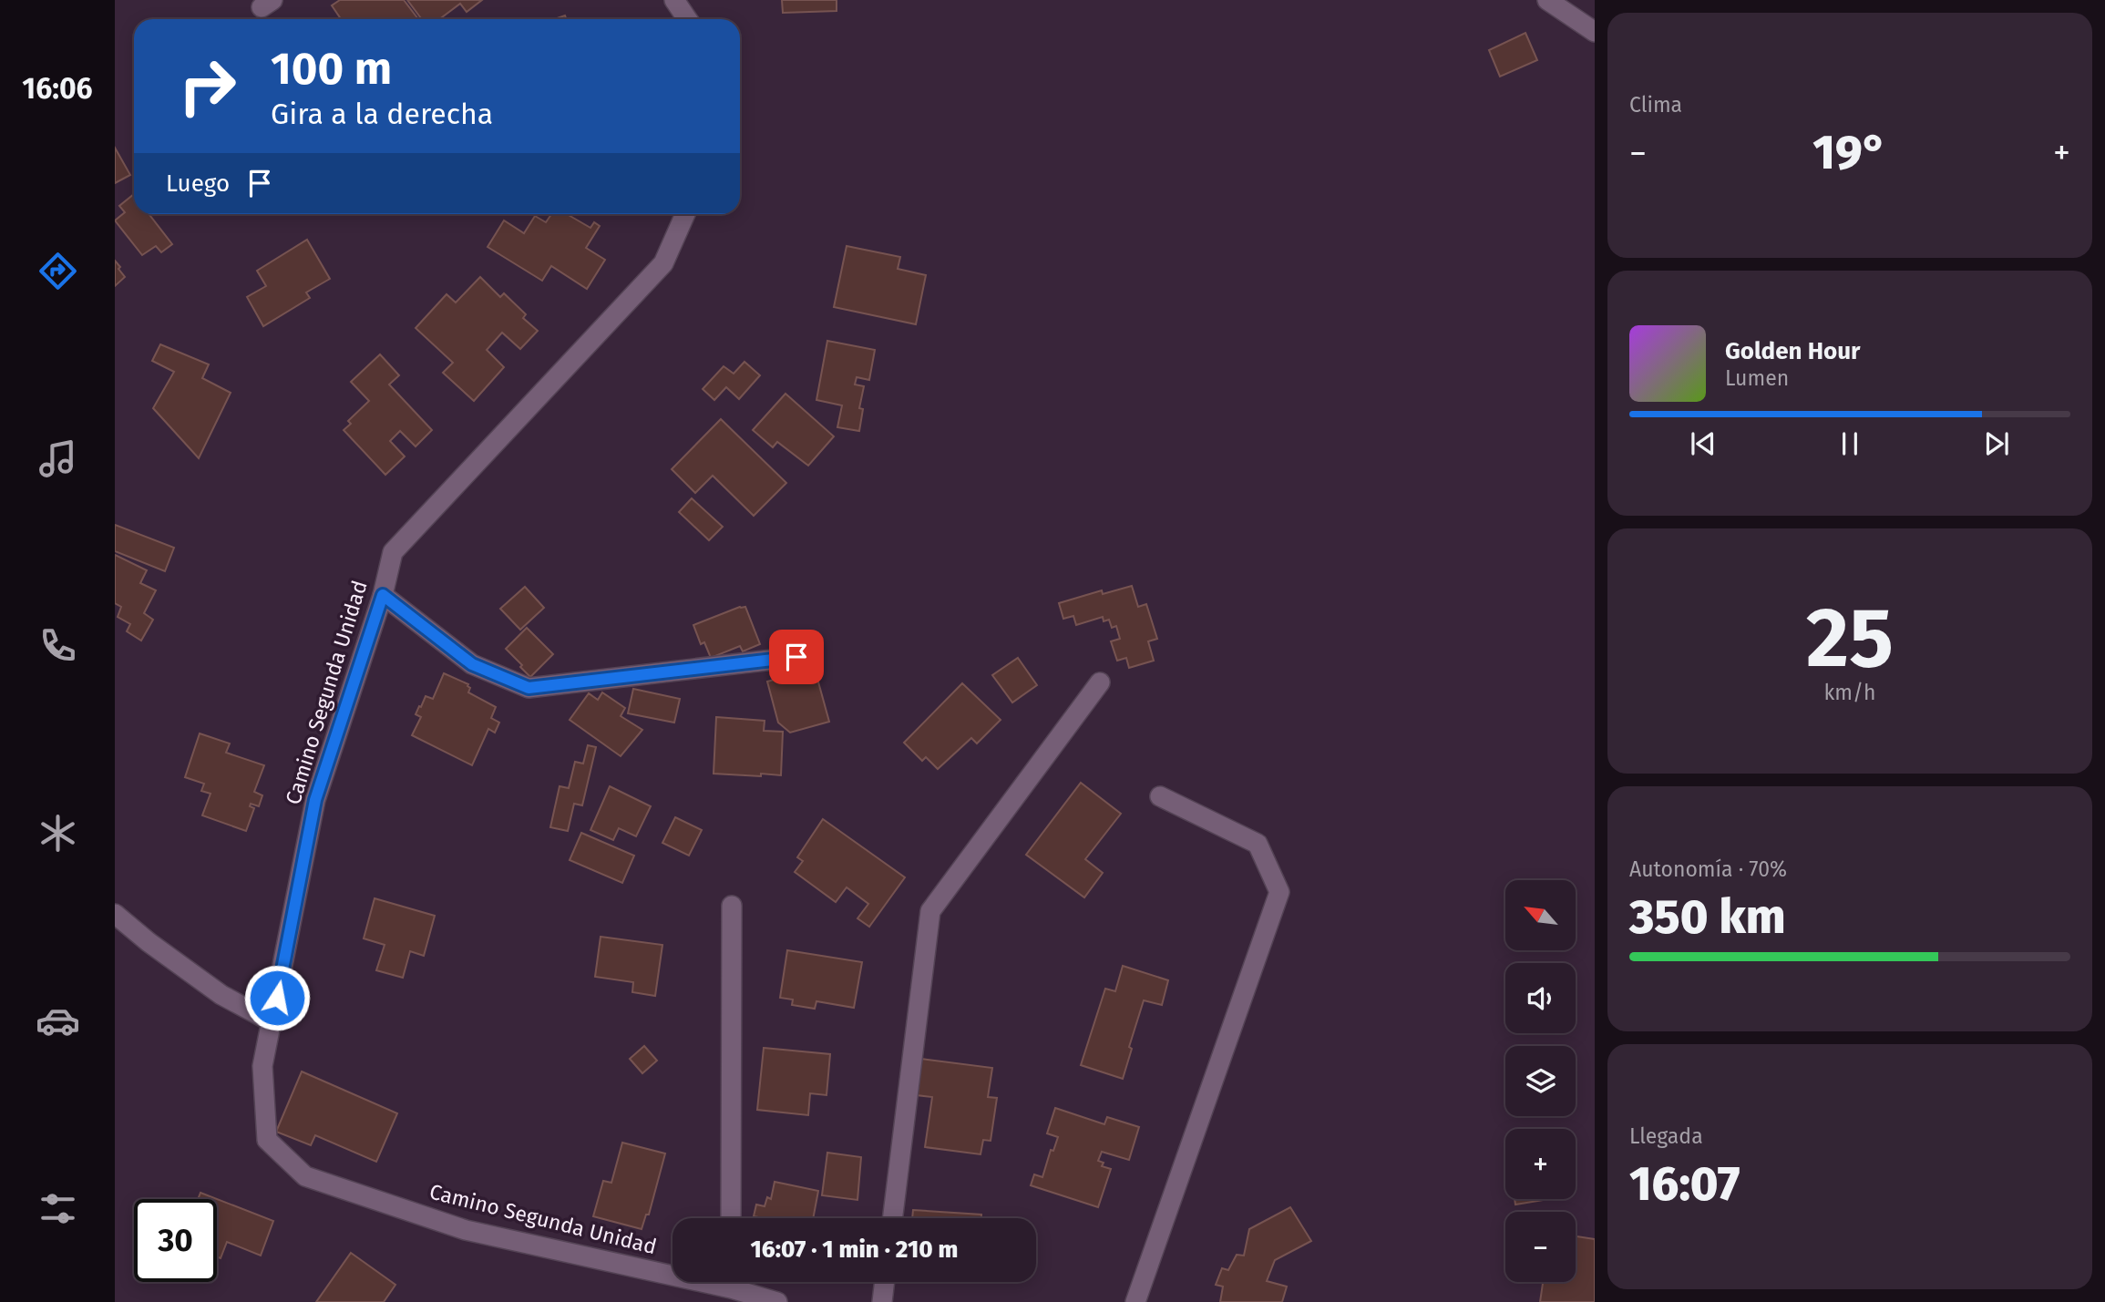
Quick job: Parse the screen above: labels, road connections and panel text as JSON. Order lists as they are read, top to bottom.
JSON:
{
  "streets": {
    "street": ["Camino Segunda Unidad"]
  },
  "north": "top left",
  "page": {
    "tabs": "16:06",
    "tile": [
      "Clima",
      ["25", "km/h"],
      ["Autonomía · 70%", "350 km"],
      ["Llegada", "16:07"]
    ],
    "turn": ["100 m", "Gira a la derecha"],
    "heat": ["−", "19°", "+"],
    "then": "Luego",
    "song": ["Golden Hour", "Lumen"],
    "map_buttons": ["+", "−"],
    "limit": "30",
    "trip": "16:07 · 1 min · 210 m"
  }
}
